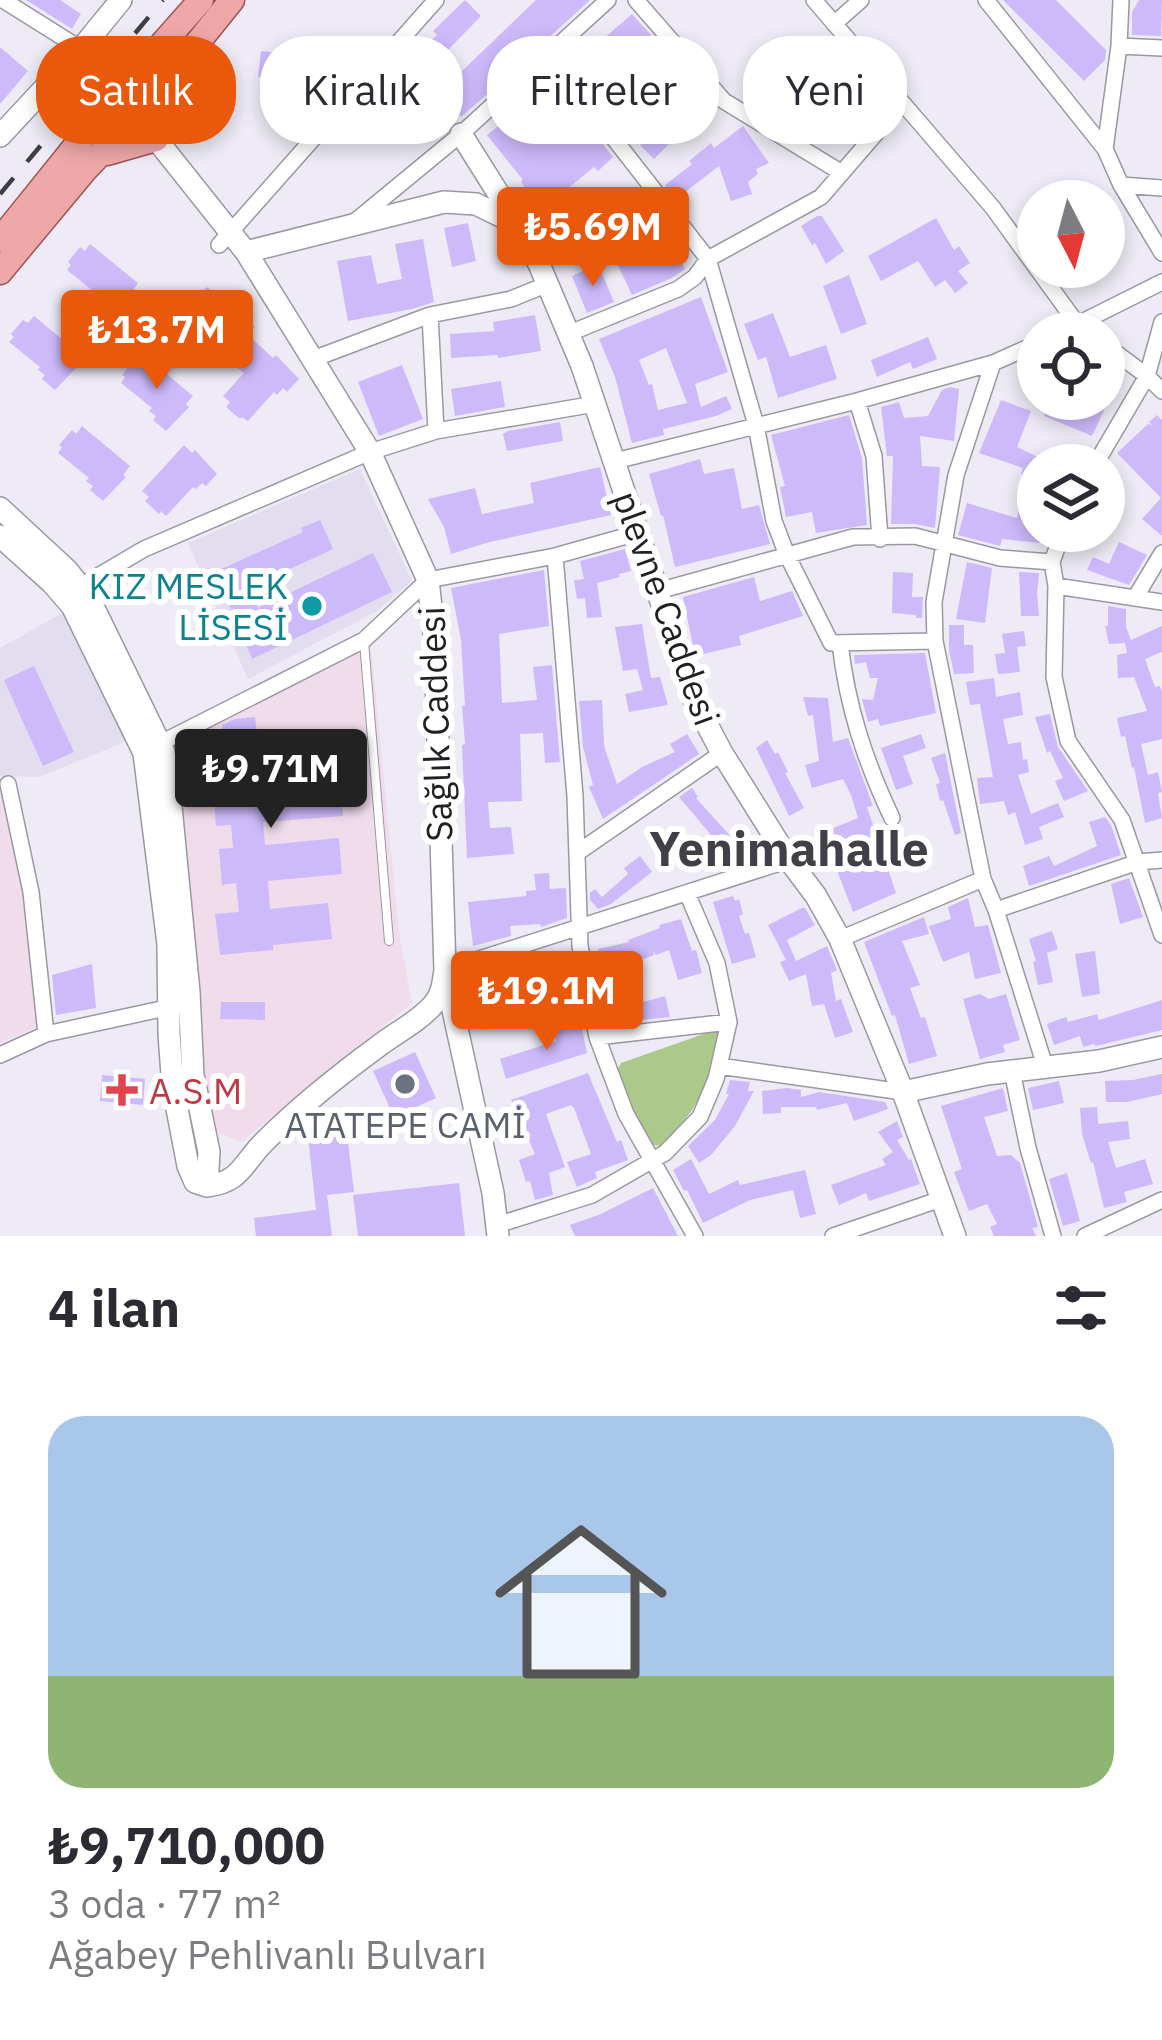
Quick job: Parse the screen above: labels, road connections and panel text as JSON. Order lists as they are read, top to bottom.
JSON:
{
  "streets": {
    "street": ["plevne Caddesi", "Sağlık Caddesi"]
  },
  "districts": ["Yenimahalle"],
  "places": {
    "other": ["KIZ MESLEK LİSESİ", "ATATEPE CAMİ"],
    "health": ["A.S.M"]
  },
  "north": "bottom",
  "page": {
    "chip": [
      "Satılık",
      "Kiralık",
      "Filtreler",
      "Yeni"
    ],
    "price": [
      "₺5.69M",
      "₺13.7M",
      "₺9.71M",
      "₺19.1M"
    ],
    "heading": "4 ilan",
    "list": [
      {
        "name": "₺9,710,000",
        "note": "3 oda · 77 m² · Ağabey Pehlivanlı Bulvarı"
      }
    ]
  }
}
